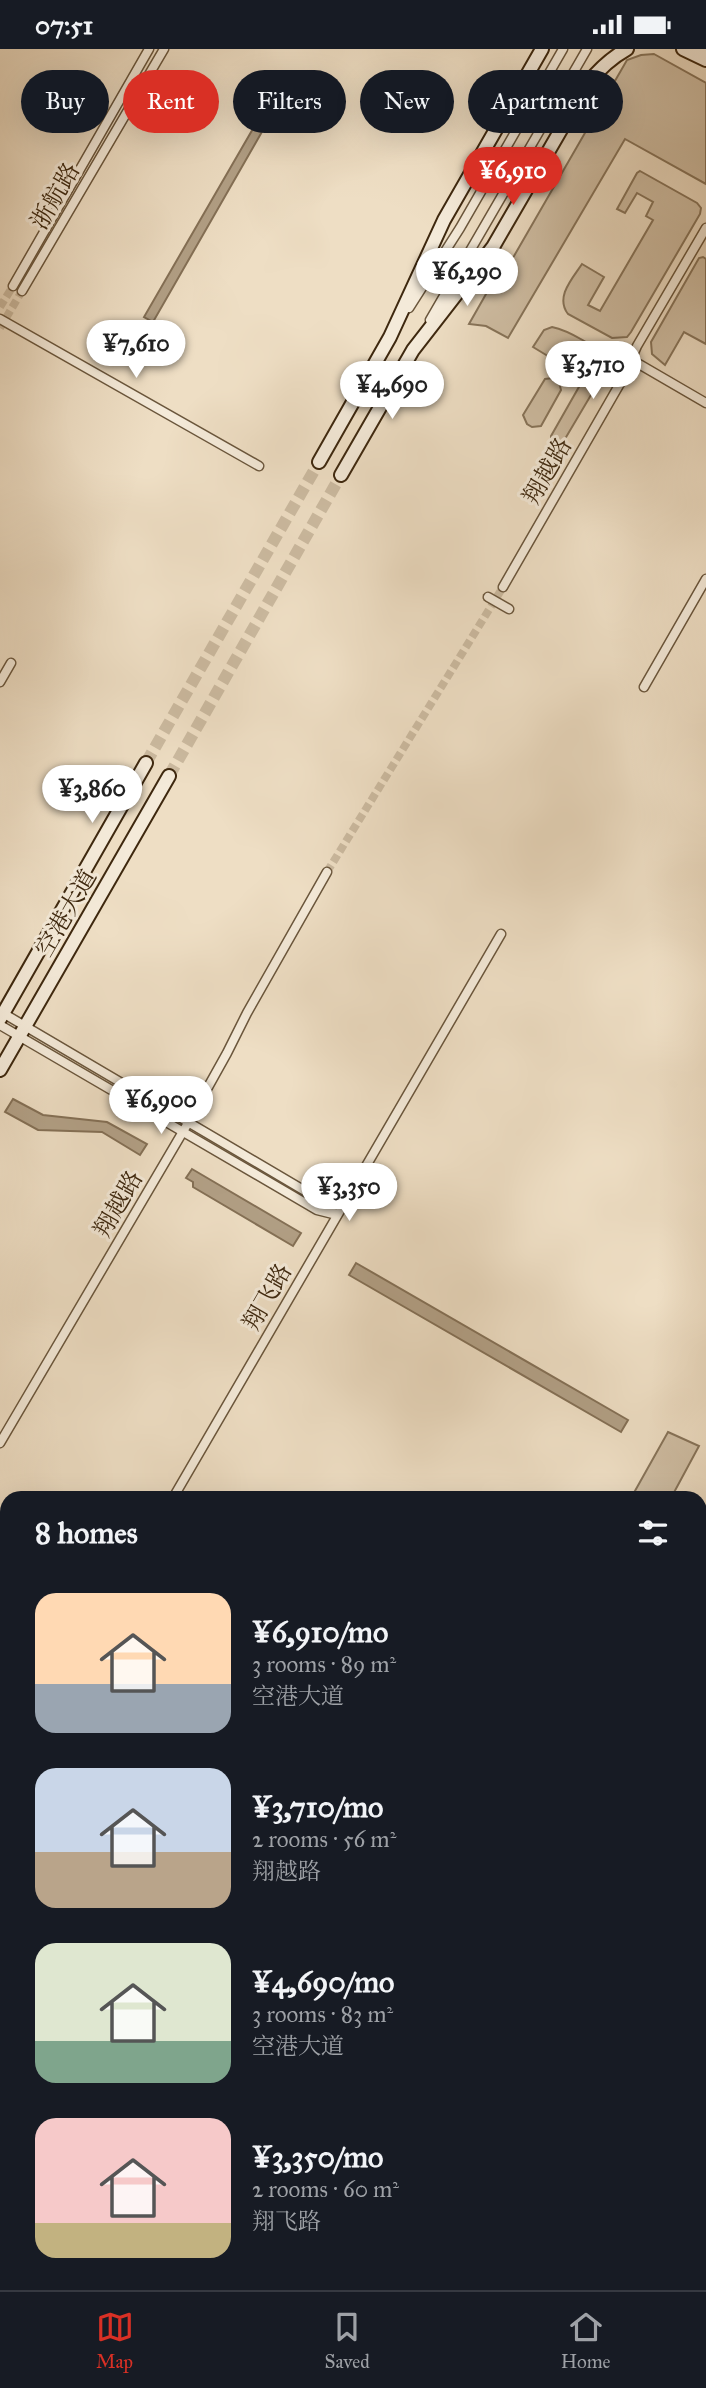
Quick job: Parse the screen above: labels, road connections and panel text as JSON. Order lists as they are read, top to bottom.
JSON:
{
  "streets": {
    "main road": ["空港大道"],
    "street": ["浙航路", "翔越路", "翔飞路"]
  },
  "page": {
    "status": "07:51",
    "chip": [
      "Buy",
      "Rent",
      "Filters",
      "New",
      "Apartment"
    ],
    "price": [
      "¥6,910",
      "¥6,290",
      "¥7,610",
      "¥3,710",
      "¥4,690",
      "¥3,860",
      "¥6,900",
      "¥3,350"
    ],
    "heading": "8 homes",
    "list": [
      {
        "name": "¥6,910/mo",
        "note": "3 rooms · 89 m² · 空港大道"
      },
      {
        "name": "¥3,710/mo",
        "note": "2 rooms · 56 m² · 翔越路"
      },
      {
        "name": "¥4,690/mo",
        "note": "3 rooms · 83 m² · 空港大道"
      },
      {
        "name": "¥3,350/mo",
        "note": "2 rooms · 60 m² · 翔飞路"
      }
    ],
    "tabs": ["Map", "Saved", "Home"]
  }
}
